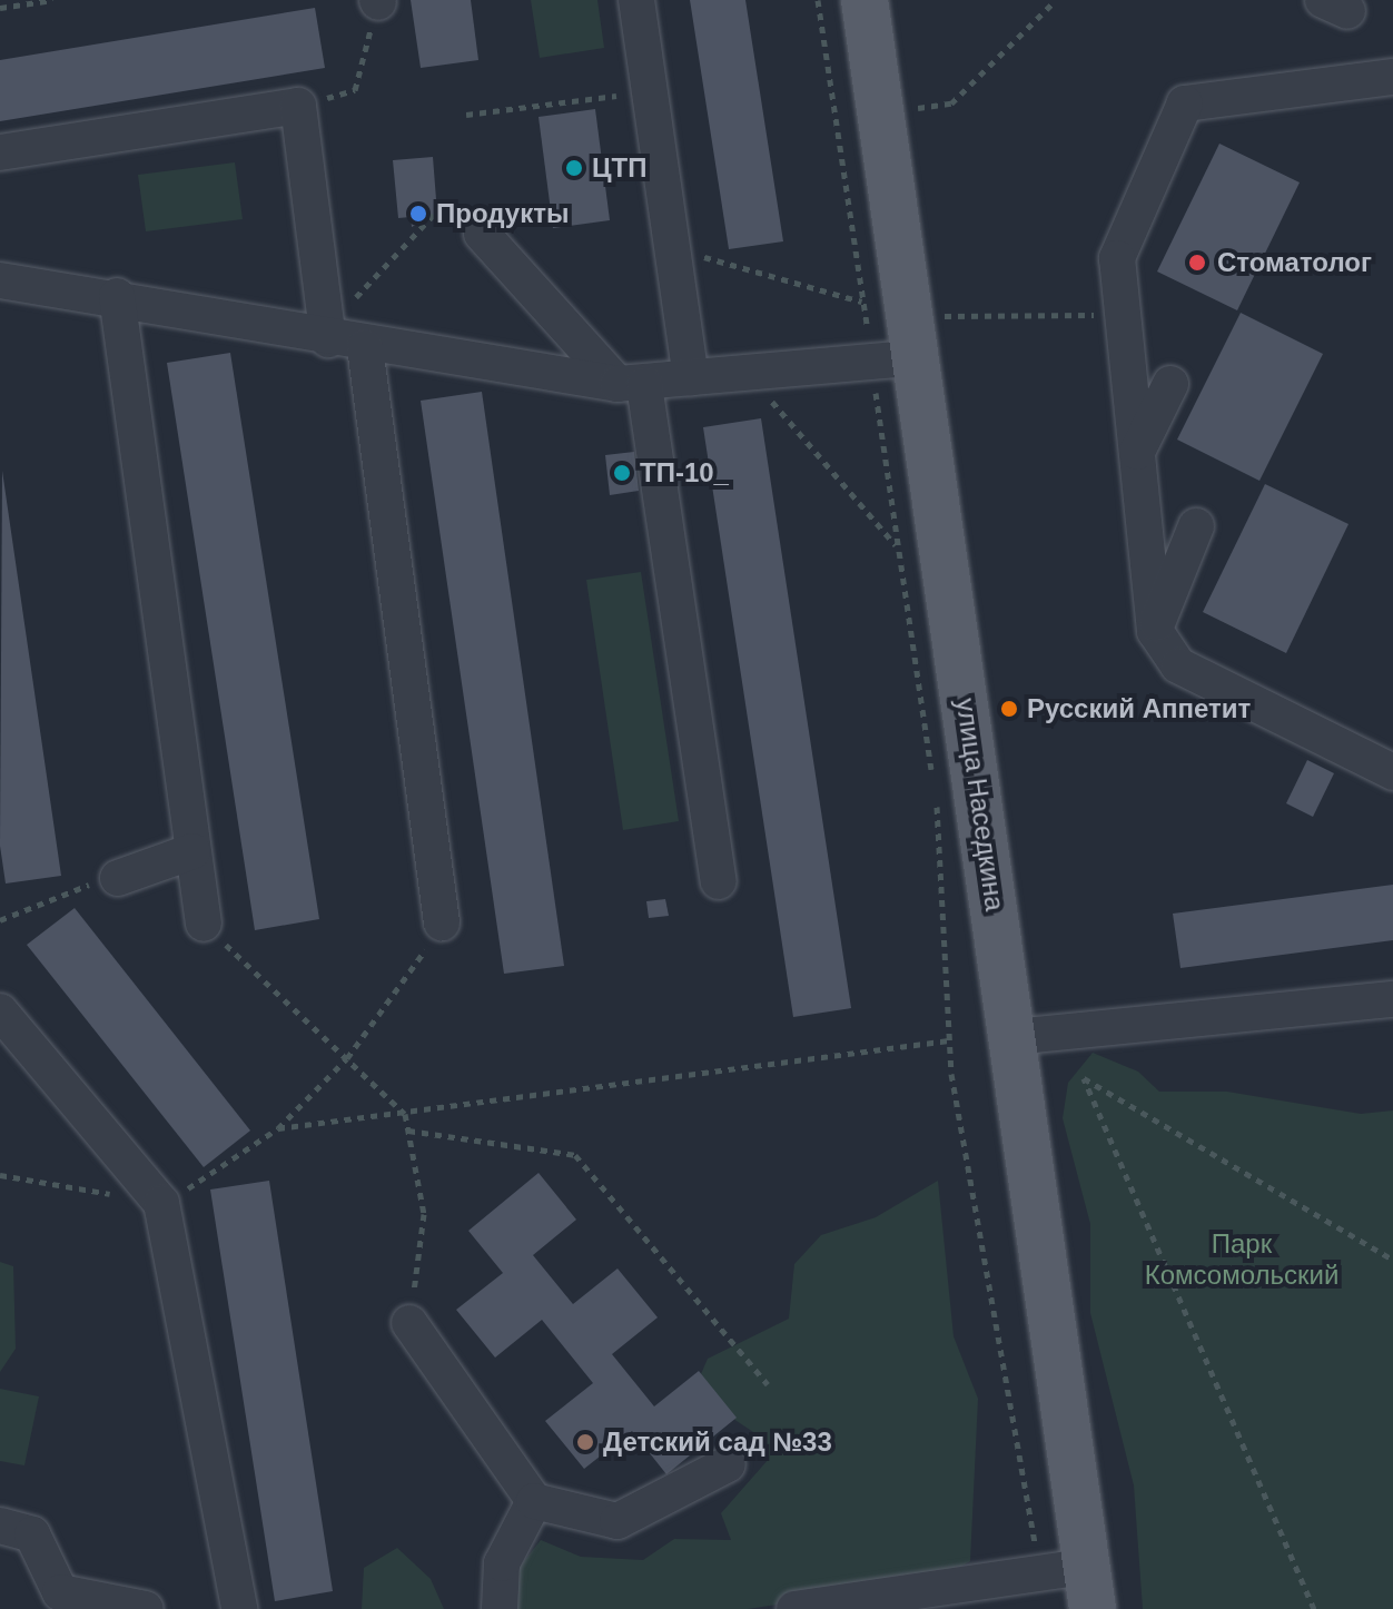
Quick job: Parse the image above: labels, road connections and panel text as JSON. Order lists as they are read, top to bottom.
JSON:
{
  "streets": {
    "main road": ["улица Наседкина"]
  },
  "parks": ["Парк Комсомольский"],
  "places": [
    "ЦТП",
    "Продукты",
    "Стоматолог",
    "ТП-10_",
    "Русский Аппетит",
    "Детский сад №33"
  ]
}
